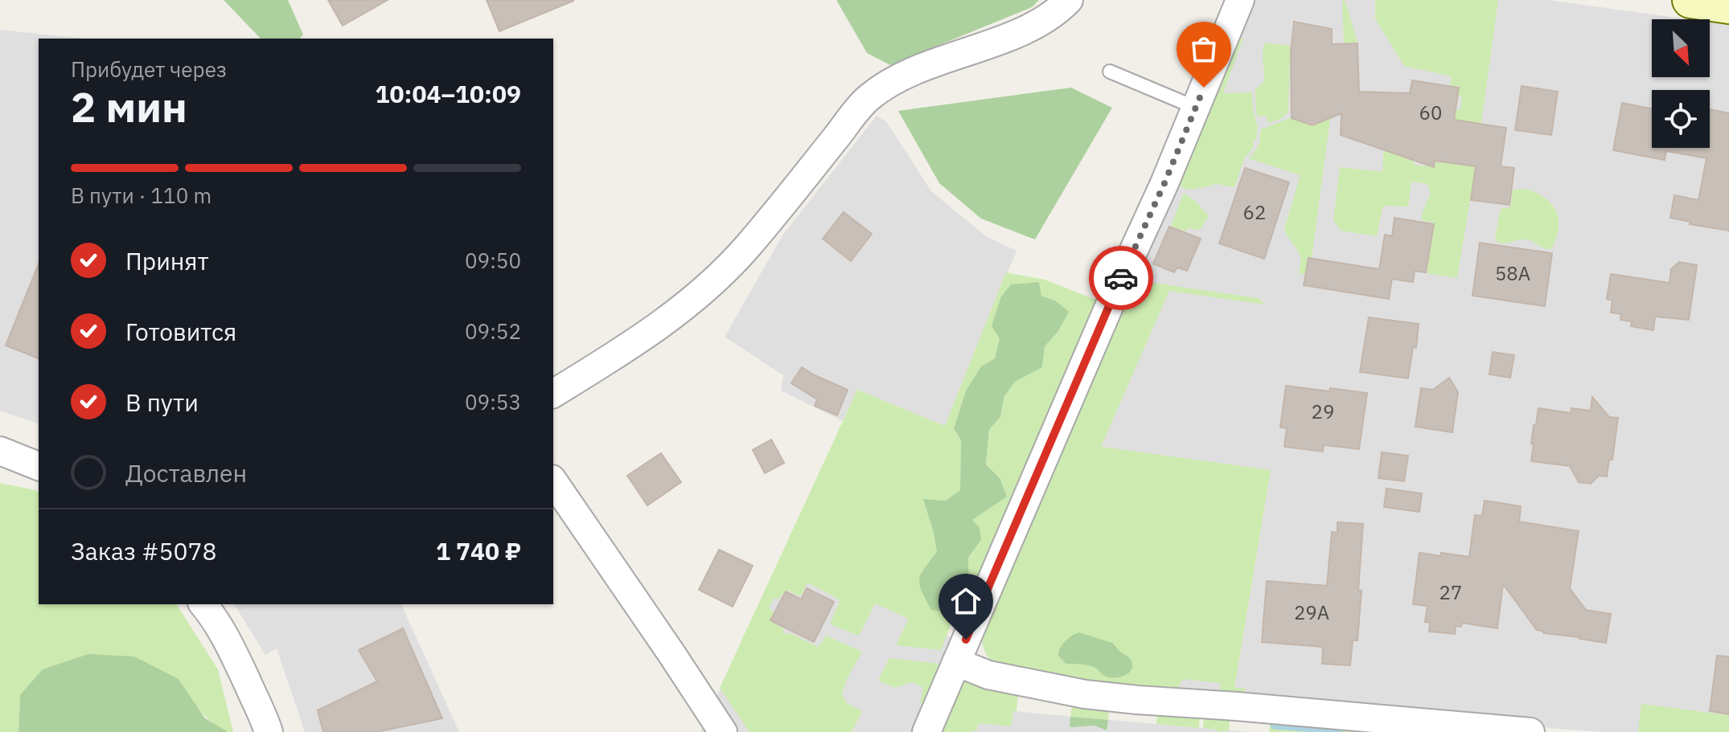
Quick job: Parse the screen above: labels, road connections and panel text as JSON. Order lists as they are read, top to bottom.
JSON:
{
  "house_numbers": [
    "60",
    "62",
    "58А",
    "29",
    "27",
    "29А"
  ],
  "north": "bottom right",
  "page": {
    "heading": ["2 мин", "Прибудет через", "10:04–10:09"],
    "panel": ["Заказ #5078", "1 740 ₽"],
    "bar": "В пути · 110 m",
    "list": [
      ["Принят", "09:50"],
      ["Готовится", "09:52"],
      ["В пути", "09:53"],
      "Доставлен"
    ]
  }
}
